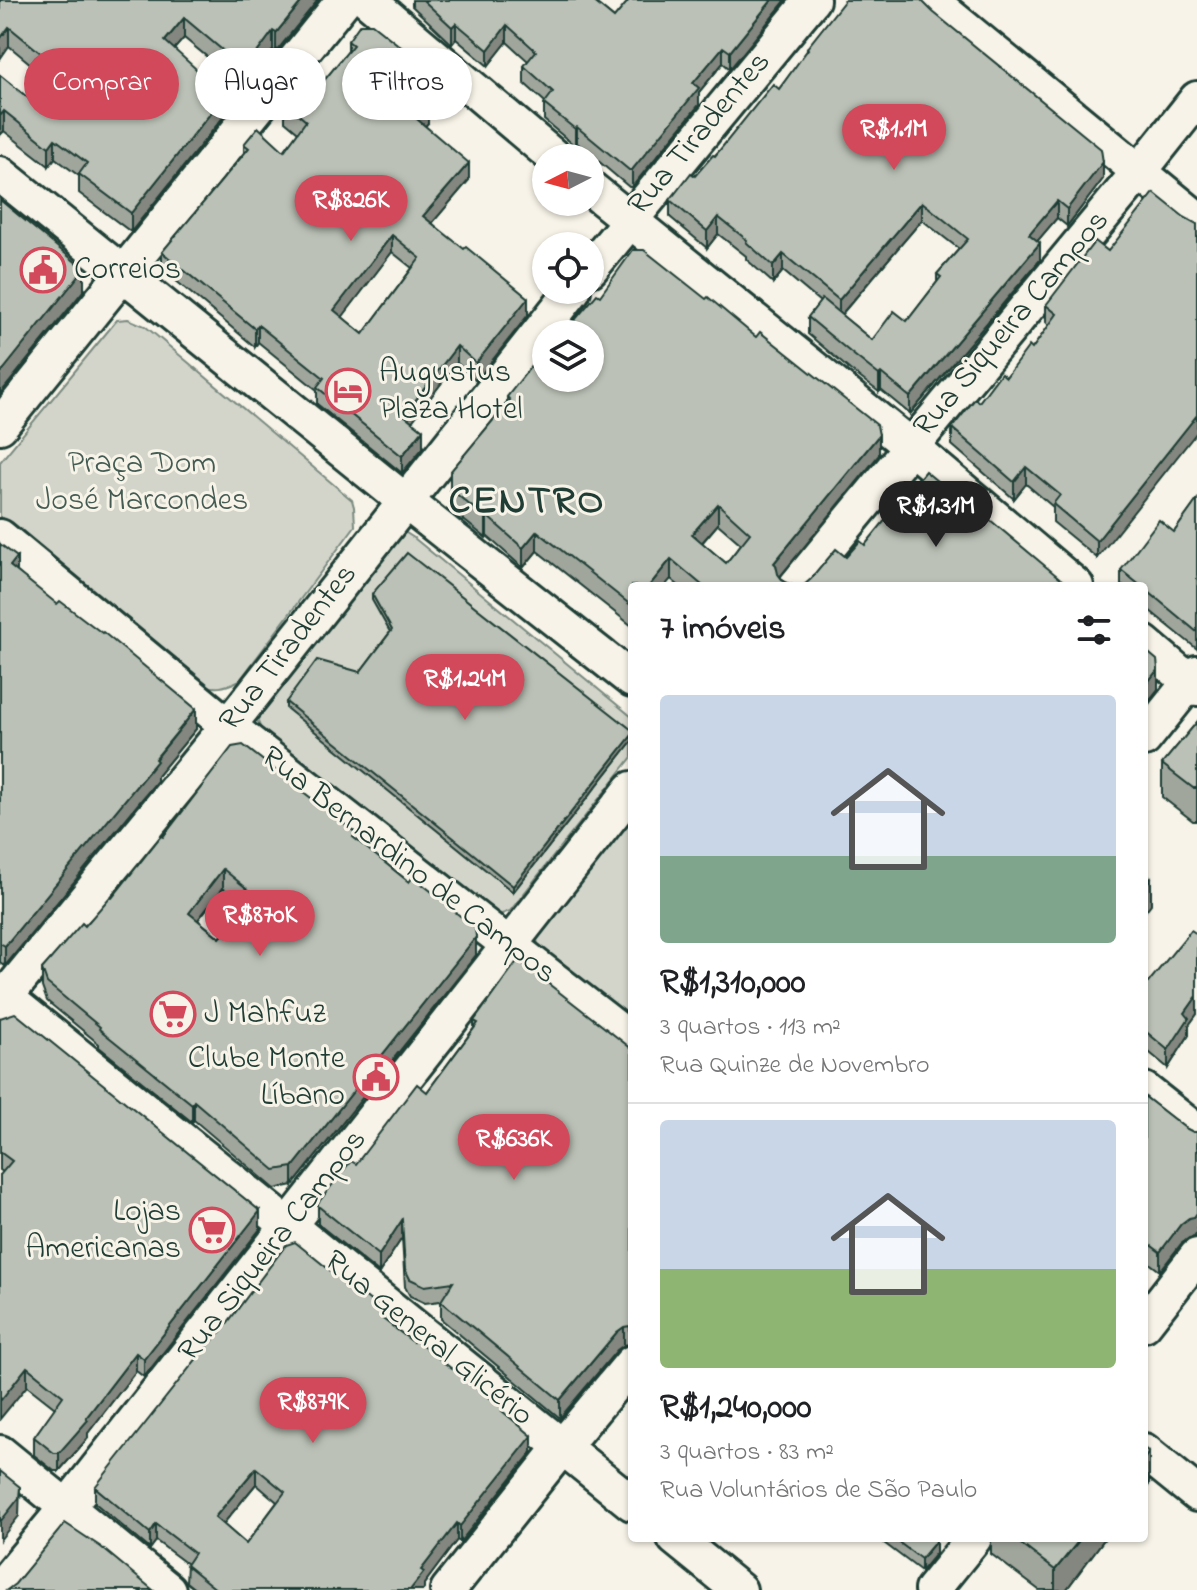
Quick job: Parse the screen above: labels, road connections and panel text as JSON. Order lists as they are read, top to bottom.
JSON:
{
  "streets": {
    "street": [
      "Rua Tiradentes",
      "Rua Siqueira Campos",
      "Rua Bernardino de Campos",
      "Rua General Glicério"
    ]
  },
  "crossings": [
    ["Rua Tiradentes", "Rua Bernardino de Campos"],
    ["Rua Tiradentes", "Rua General Glicério"],
    ["Rua Siqueira Campos", "Rua Bernardino de Campos"],
    ["Rua Siqueira Campos", "Rua General Glicério"]
  ],
  "districts": ["CENTRO"],
  "parks": ["Praça Dom José Marcondes"],
  "places": {
    "public building": ["Correios", "Clube Monte Líbano"],
    "hotel": ["Augustus Plaza Hotel"],
    "supermarket": ["J Mahfuz", "Lojas Americanas"]
  },
  "north": "left",
  "page": {
    "chip": ["Comprar", "Alugar", "Filtros"],
    "price": [
      "R$1.1M",
      "R$826K",
      "R$1.31M",
      "R$1.24M",
      "R$870K",
      "R$636K",
      "R$879K"
    ],
    "heading": "7 imóveis",
    "list": [
      {
        "name": "R$1,310,000",
        "note": "3 quartos · 113 m² · Rua Quinze de Novembro"
      },
      {
        "name": "R$1,240,000",
        "note": "3 quartos · 83 m² · Rua Voluntários de São Paulo"
      }
    ]
  }
}
